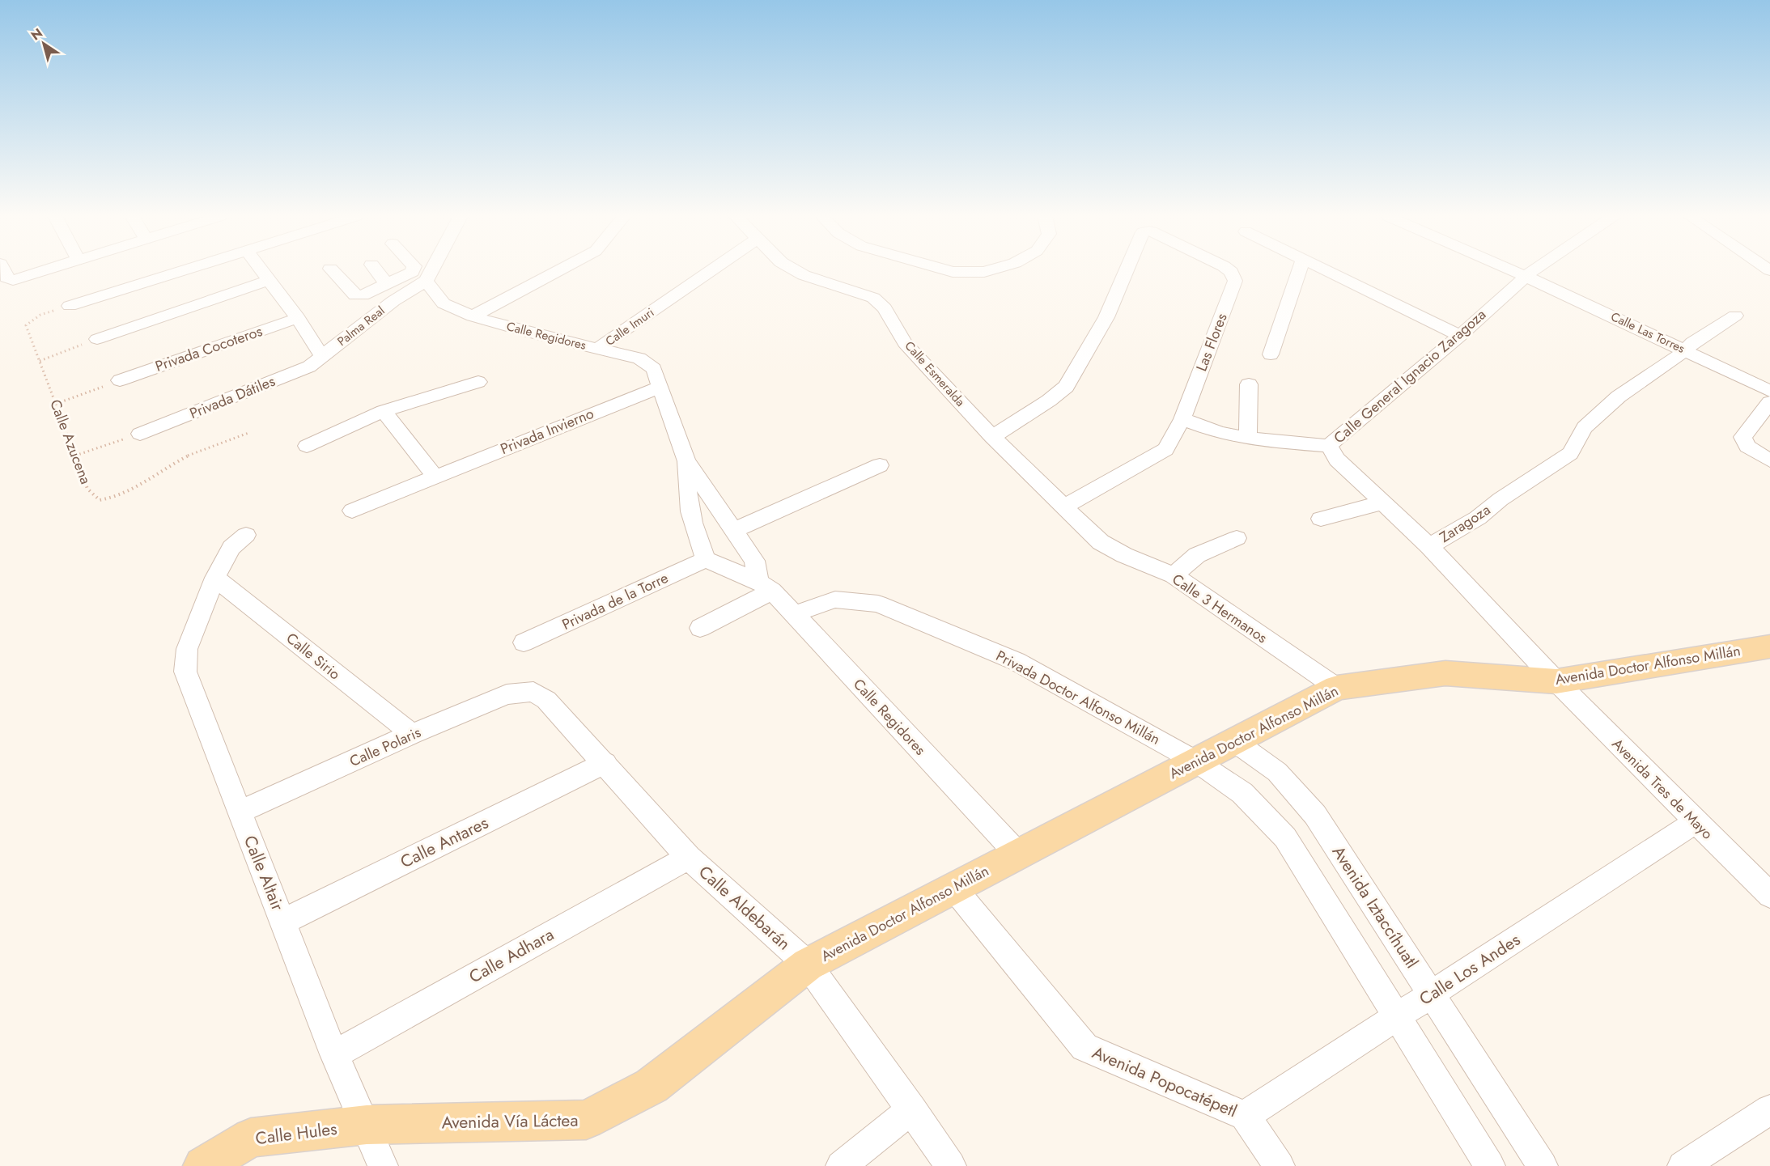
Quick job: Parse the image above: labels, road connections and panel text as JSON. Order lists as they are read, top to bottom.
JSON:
{
  "streets": {
    "main road": ["Avenida Doctor Alfonso Millán", "Avenida Vía Láctea", "Calle Hules"],
    "street": [
      "Palma Real",
      "Calle Imuri",
      "Calle Las Torres",
      "Calle Regidores",
      "Las Flores",
      "Privada Cocoteros",
      "Calle Esmeralda",
      "Calle General Ignacio Zaragoza",
      "Privada Dátiles",
      "Privada Invierno",
      "Zaragoza",
      "Privada de la Torre",
      "Calle 3 Hermanos",
      "Calle Sirio",
      "Privada Doctor Alfonso Millán",
      "Calle Polaris",
      "Avenida Tres de Mayo",
      "Calle Antares",
      "Calle Altair",
      "Avenida Iztaccíhuatl",
      "Calle Aldebarán",
      "Calle Adhara",
      "Calle Los Andes",
      "Avenida Popocatépetl"
    ],
    "path": ["Calle Azucena"]
  },
  "crossings": [
    ["Palma Real", "Calle Regidores"],
    ["Palma Real", "Privada Dátiles"],
    ["Calle Imuri", "Calle Regidores"],
    ["Calle Las Torres", "Calle General Ignacio Zaragoza"],
    ["Calle Las Torres", "Zaragoza"],
    ["Calle Regidores", "Privada Invierno"],
    ["Calle Regidores", "Privada de la Torre"],
    ["Calle Regidores", "Avenida Doctor Alfonso Millán"],
    ["Calle Regidores", "Privada Doctor Alfonso Millán"],
    ["Las Flores", "Calle Esmeralda"],
    ["Las Flores", "Calle 3 Hermanos"],
    ["Calle Esmeralda", "Calle 3 Hermanos"],
    ["Calle General Ignacio Zaragoza", "Zaragoza"],
    ["Calle General Ignacio Zaragoza", "Avenida Doctor Alfonso Millán"],
    ["Calle General Ignacio Zaragoza", "Avenida Tres de Mayo"],
    ["Calle 3 Hermanos", "Avenida Doctor Alfonso Millán"],
    ["Calle Sirio", "Calle Polaris"],
    ["Calle Sirio", "Calle Altair"],
    ["Avenida Doctor Alfonso Millán", "Privada Doctor Alfonso Millán"],
    ["Avenida Doctor Alfonso Millán", "Avenida Tres de Mayo"],
    ["Avenida Doctor Alfonso Millán", "Avenida Iztaccíhuatl"],
    ["Avenida Doctor Alfonso Millán", "Calle Aldebarán"],
    ["Avenida Doctor Alfonso Millán", "Avenida Popocatépetl"],
    ["Avenida Doctor Alfonso Millán", "Avenida Vía Láctea"],
    ["Calle Polaris", "Calle Altair"],
    ["Calle Polaris", "Calle Aldebarán"],
    ["Avenida Tres de Mayo", "Calle Los Andes"],
    ["Calle Antares", "Calle Altair"],
    ["Calle Antares", "Calle Aldebarán"],
    ["Calle Altair", "Calle Adhara"],
    ["Calle Altair", "Avenida Vía Láctea"],
    ["Calle Altair", "Calle Hules"],
    ["Avenida Iztaccíhuatl", "Calle Los Andes"],
    ["Calle Aldebarán", "Calle Adhara"],
    ["Calle Aldebarán", "Avenida Vía Láctea"],
    ["Calle Los Andes", "Avenida Popocatépetl"],
    ["Avenida Vía Láctea", "Calle Hules"]
  ],
  "north": "top left"
}
